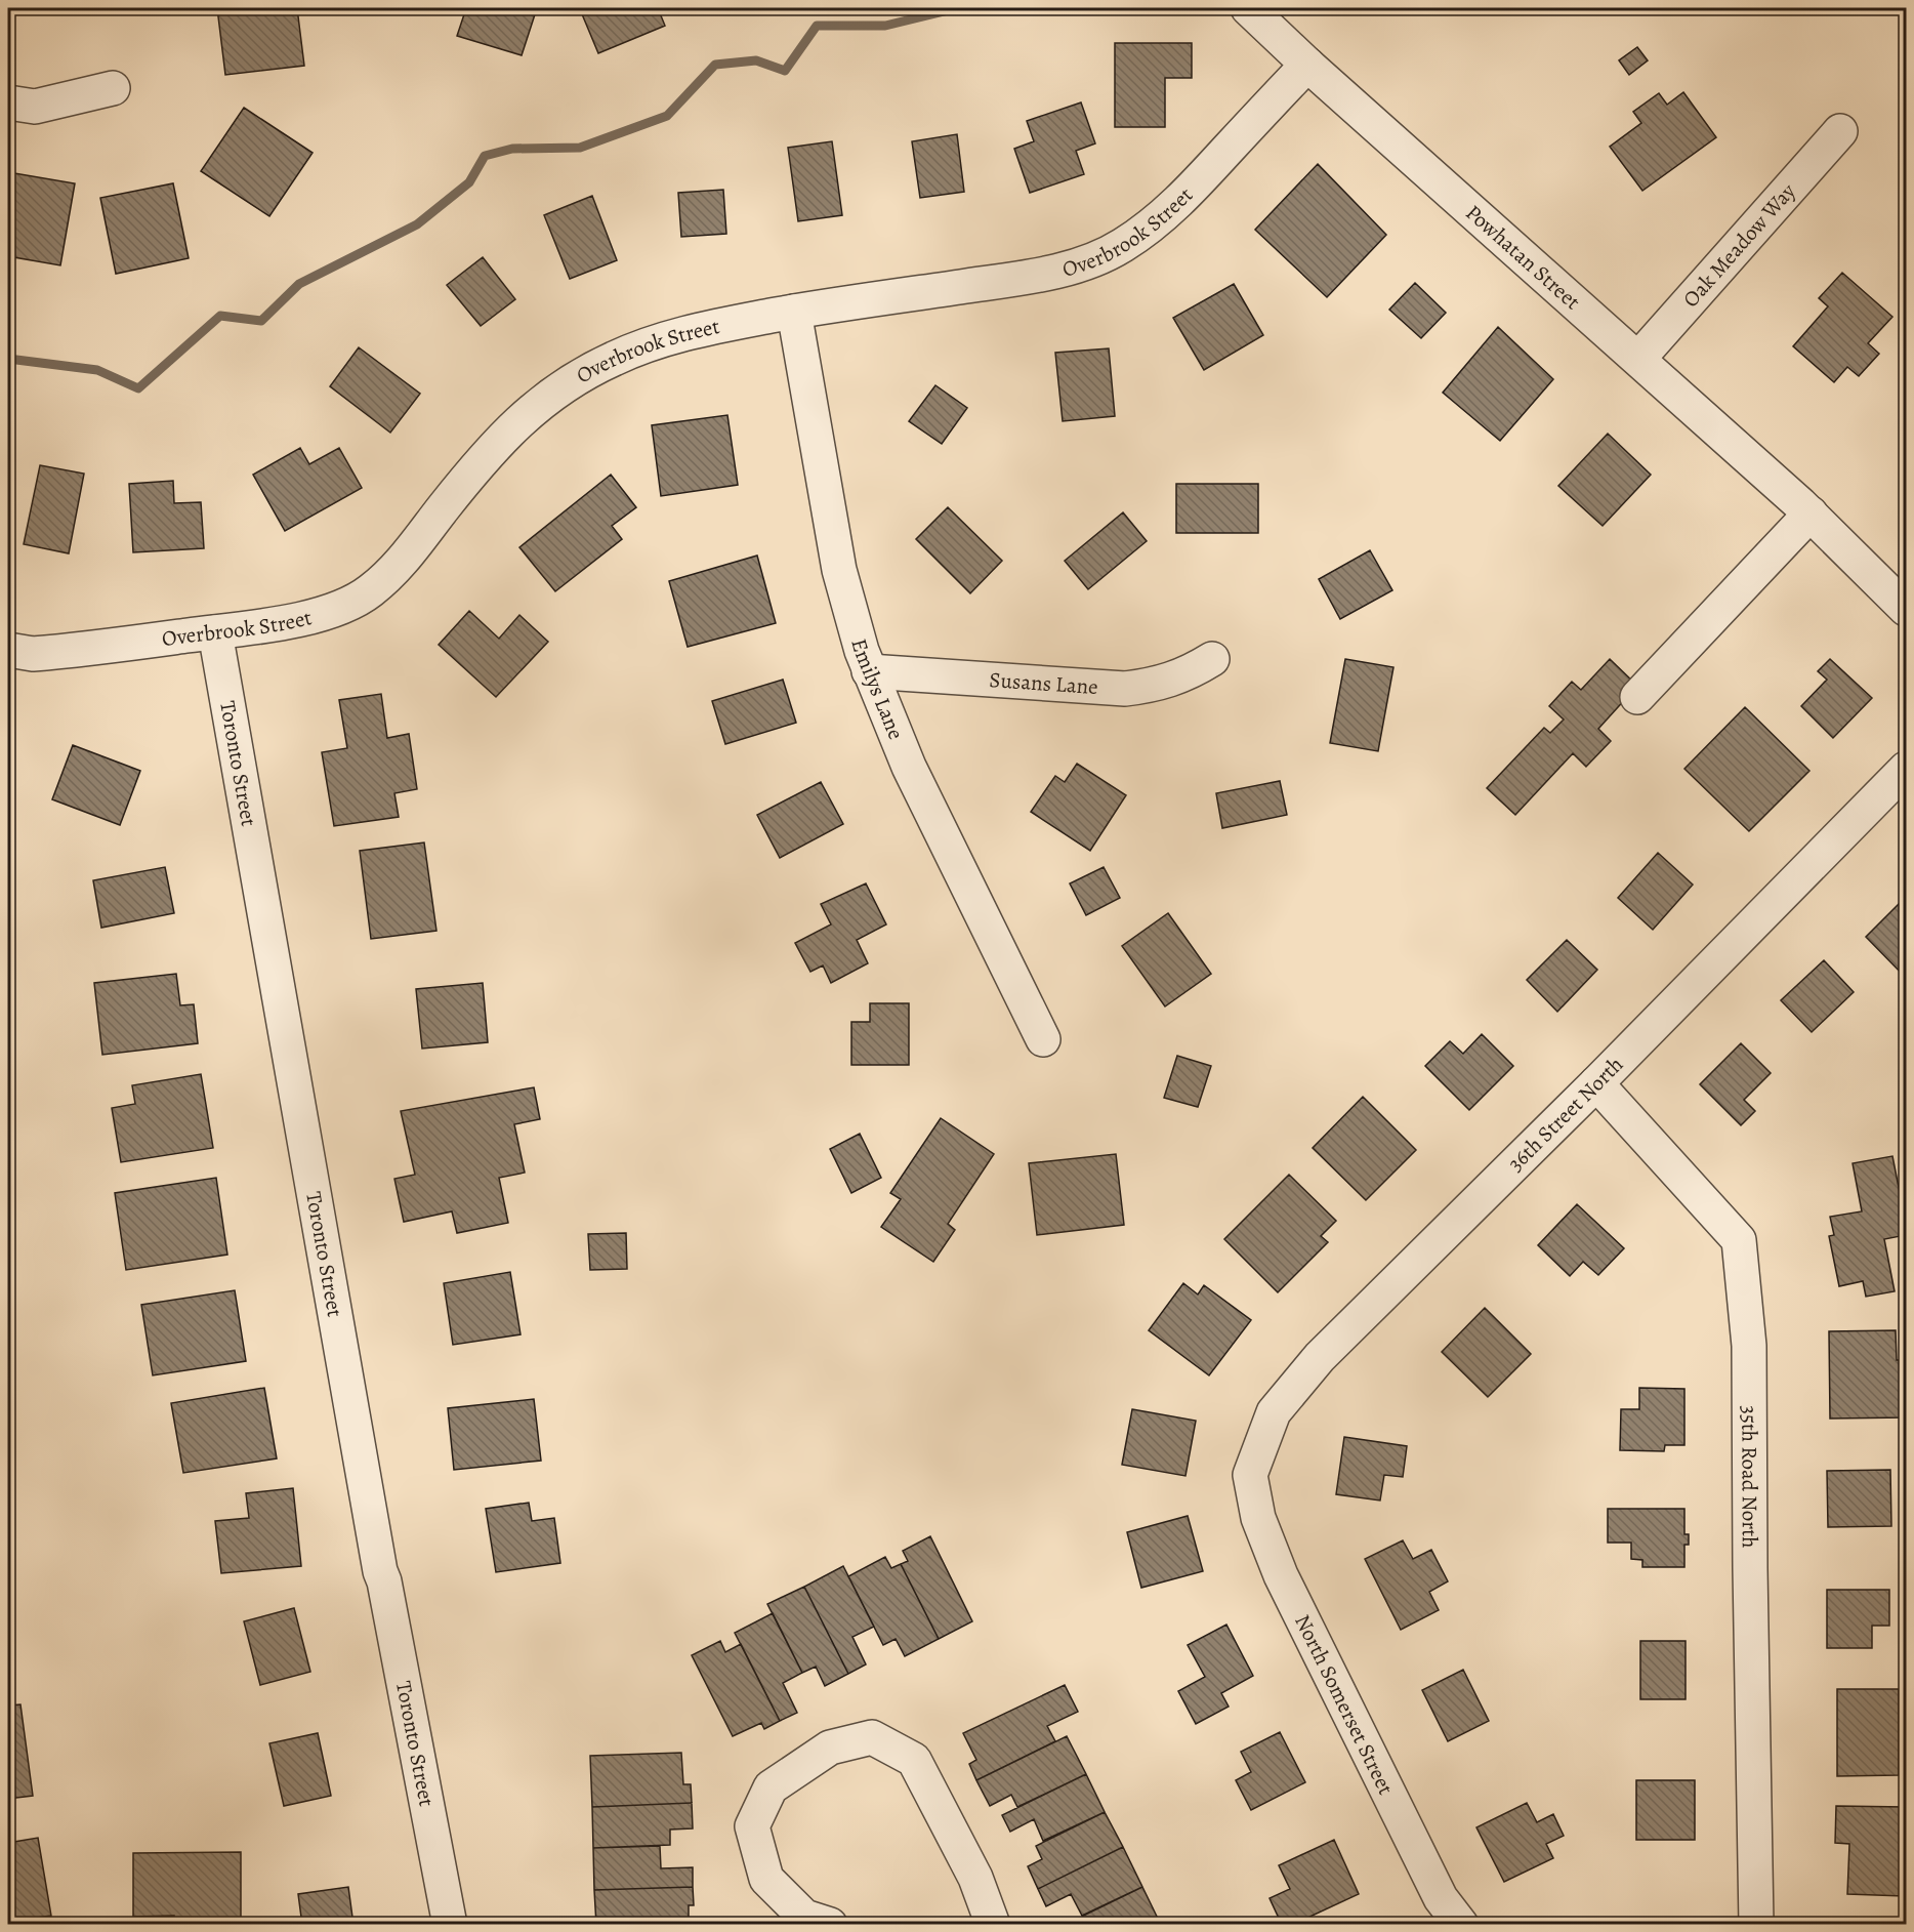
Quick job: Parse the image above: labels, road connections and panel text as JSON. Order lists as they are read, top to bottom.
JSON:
{
  "streets": {
    "street": [
      "Overbrook Street",
      "Oak Meadow Way",
      "Powhatan Street",
      "Susans Lane",
      "Emilys Lane",
      "Toronto Street",
      "36th Street North",
      "35th Road North",
      "North Somerset Street"
    ]
  },
  "crossings": [
    ["Overbrook Street", "Powhatan Street"],
    ["Overbrook Street", "Emilys Lane"],
    ["Overbrook Street", "Toronto Street"],
    ["Oak Meadow Way", "Powhatan Street"],
    ["Susans Lane", "Emilys Lane"],
    ["36th Street North", "35th Road North"],
    ["36th Street North", "North Somerset Street"]
  ]
}
